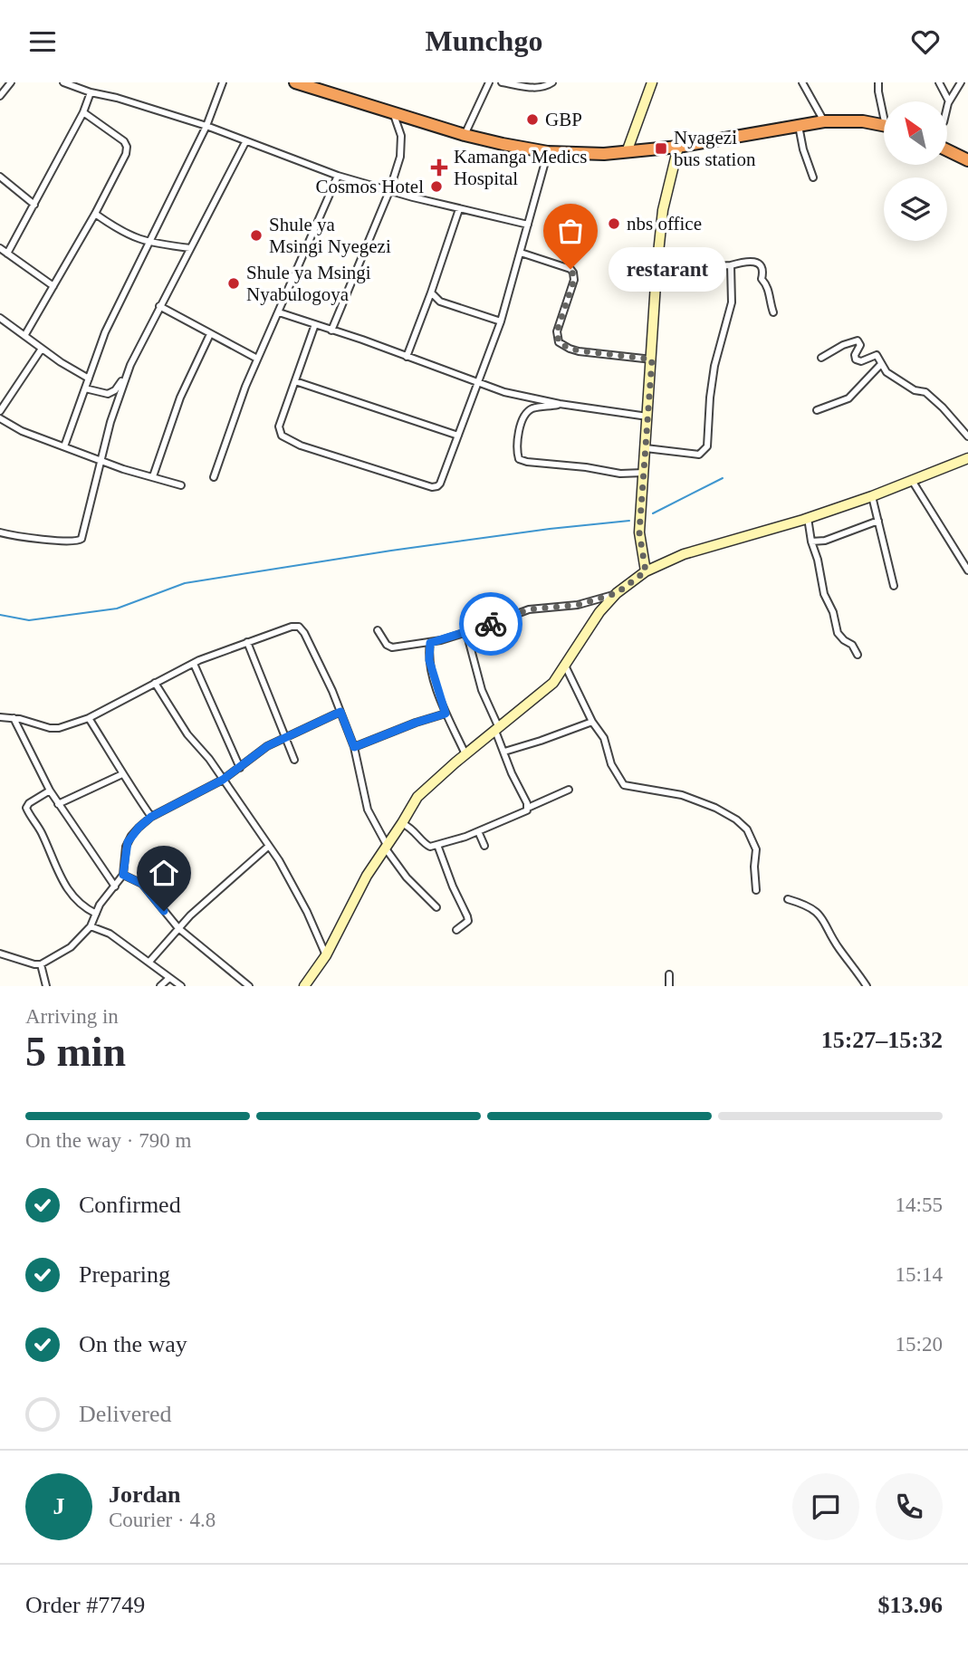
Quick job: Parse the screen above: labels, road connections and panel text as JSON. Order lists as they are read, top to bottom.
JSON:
{
  "places": {
    "other": [
      "GBP",
      "Cosmos Hotel",
      "nbs office",
      "Shule ya Msingi Nyegezi",
      "restarant",
      "Shule ya Msingi Nyabulogoya"
    ],
    "transit": ["Nyagezi bus station"],
    "health": ["Kamanga Medics Hospital"]
  },
  "north": "top left",
  "page": {
    "header": "Munchgo",
    "bubble": "restarant",
    "heading": ["5 min", "Arriving in", "15:27–15:32"],
    "panel": [
      "Jordan",
      "Courier · 4.8",
      "Order #7749",
      "$13.96"
    ],
    "bar": "On the way · 790 m",
    "list": [
      ["Confirmed", "14:55"],
      ["Preparing", "15:14"],
      ["On the way", "15:20"],
      "Delivered"
    ],
    "round": "J"
  }
}
